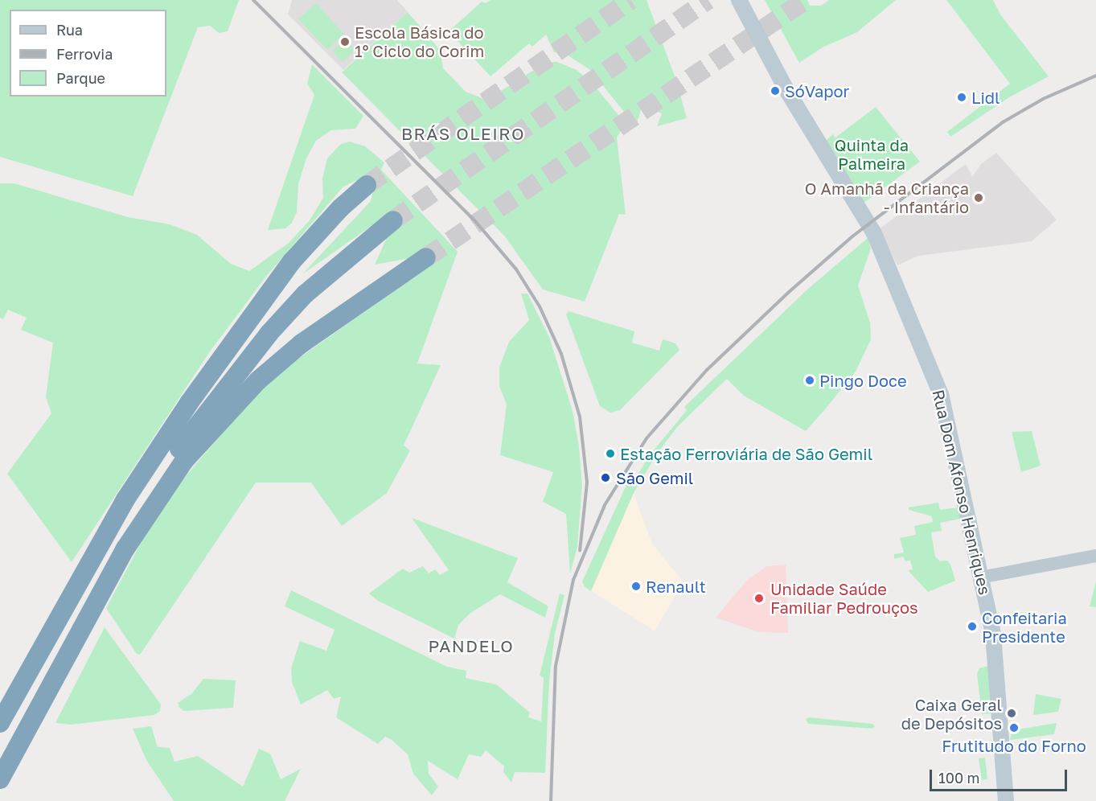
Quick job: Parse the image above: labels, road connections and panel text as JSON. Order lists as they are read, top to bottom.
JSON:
{
  "streets": {
    "main road": ["Rua Dom Afonso Henriques"]
  },
  "districts": ["BRÁS OLEIRO", "PANDELO"],
  "parks": ["Quinta da Palmeira"],
  "places": [
    "Escola Básica do 1º Ciclo do Corim",
    "SóVapor",
    "Lidl",
    "O Amanhã da Criança - Infantário",
    "Pingo Doce",
    "Estação Ferroviária de São Gemil",
    "São Gemil",
    "Renault",
    "Unidade Saúde Familiar Pedrouços",
    "Confeitaria Presidente",
    "Caixa Geral de Depósitos",
    "Frutitudo do Forno"
  ],
  "legend": ["Rua", "Ferrovia", "Parque"],
  "scale_bar": "100 m"
}
